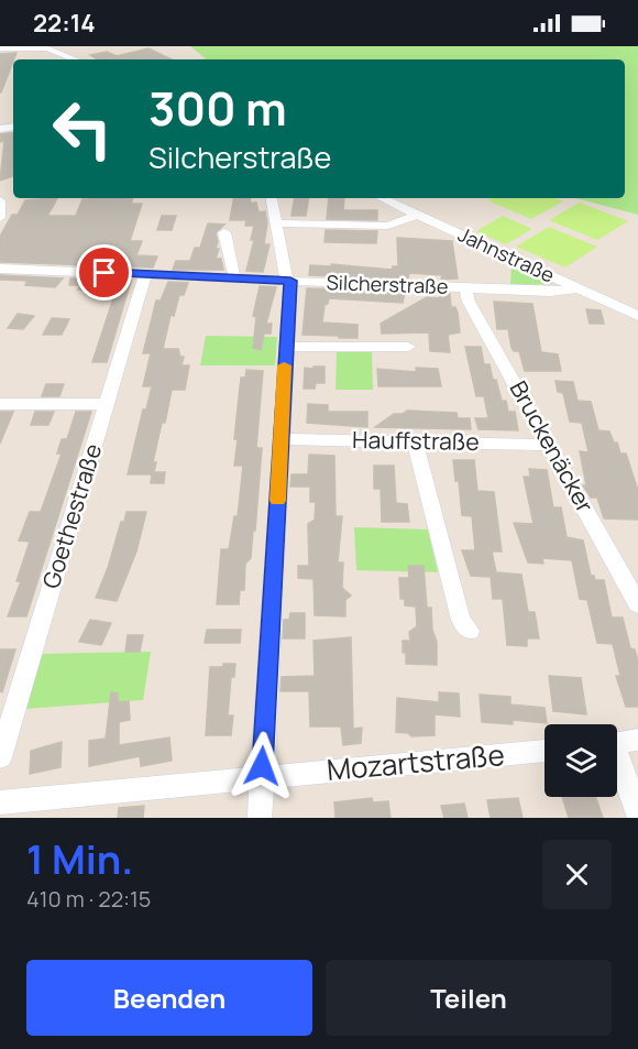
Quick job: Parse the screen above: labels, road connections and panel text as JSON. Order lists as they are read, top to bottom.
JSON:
{
  "streets": {
    "street": [
      "Jahnstraße",
      "Silcherstraße",
      "Hauffstraße",
      "Bruckenäcker",
      "Goethestraße",
      "Mozartstraße"
    ]
  },
  "crossings": [
    ["Jahnstraße", "Silcherstraße"],
    ["Silcherstraße", "Bruckenäcker"],
    ["Silcherstraße", "Goethestraße"],
    ["Hauffstraße", "Bruckenäcker"]
  ],
  "page": {
    "status": "22:14",
    "turn": ["300 m", "Silcherstraße"],
    "heading": ["1 Min.", "410 m · 22:15"],
    "buttons": ["Beenden", "Teilen"]
  }
}
